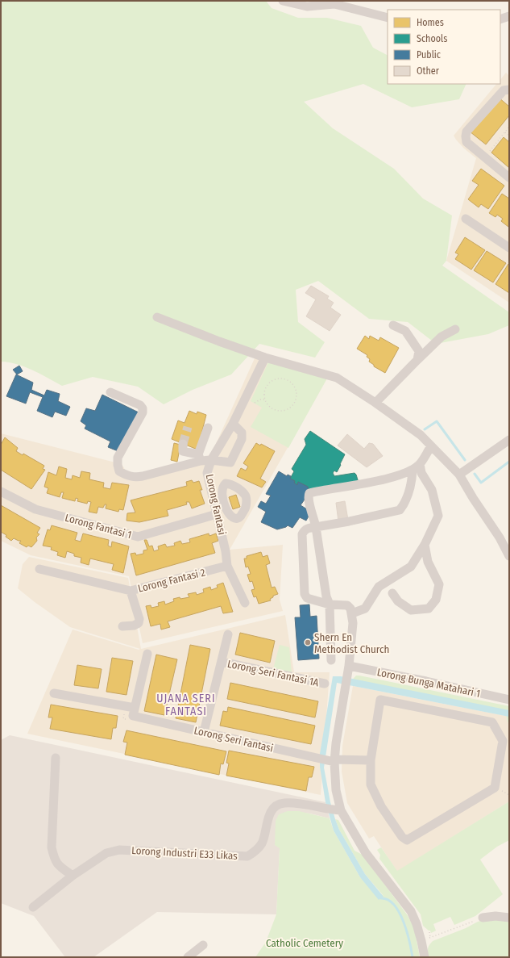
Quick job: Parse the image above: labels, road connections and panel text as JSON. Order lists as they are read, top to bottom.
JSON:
{
  "streets": {
    "street": [
      "Lorong Fantasi",
      "Lorong Fantasi 1",
      "Lorong Fantasi 2",
      "Lorong Seri Fantasi 1A",
      "Lorong Bunga Matahari 1",
      "Lorong Seri Fantasi",
      "Lorong Industri E33 Likas"
    ]
  },
  "crossings": [
    ["Lorong Fantasi", "Lorong Fantasi 1"],
    ["Lorong Fantasi", "Lorong Fantasi 2"]
  ],
  "districts": ["UJANA SERI FANTASI"],
  "parks": ["Catholic Cemetery"],
  "places": ["Shern En Methodist Church"],
  "legend": [
    "Homes",
    "Schools",
    "Public",
    "Other"
  ]
}
